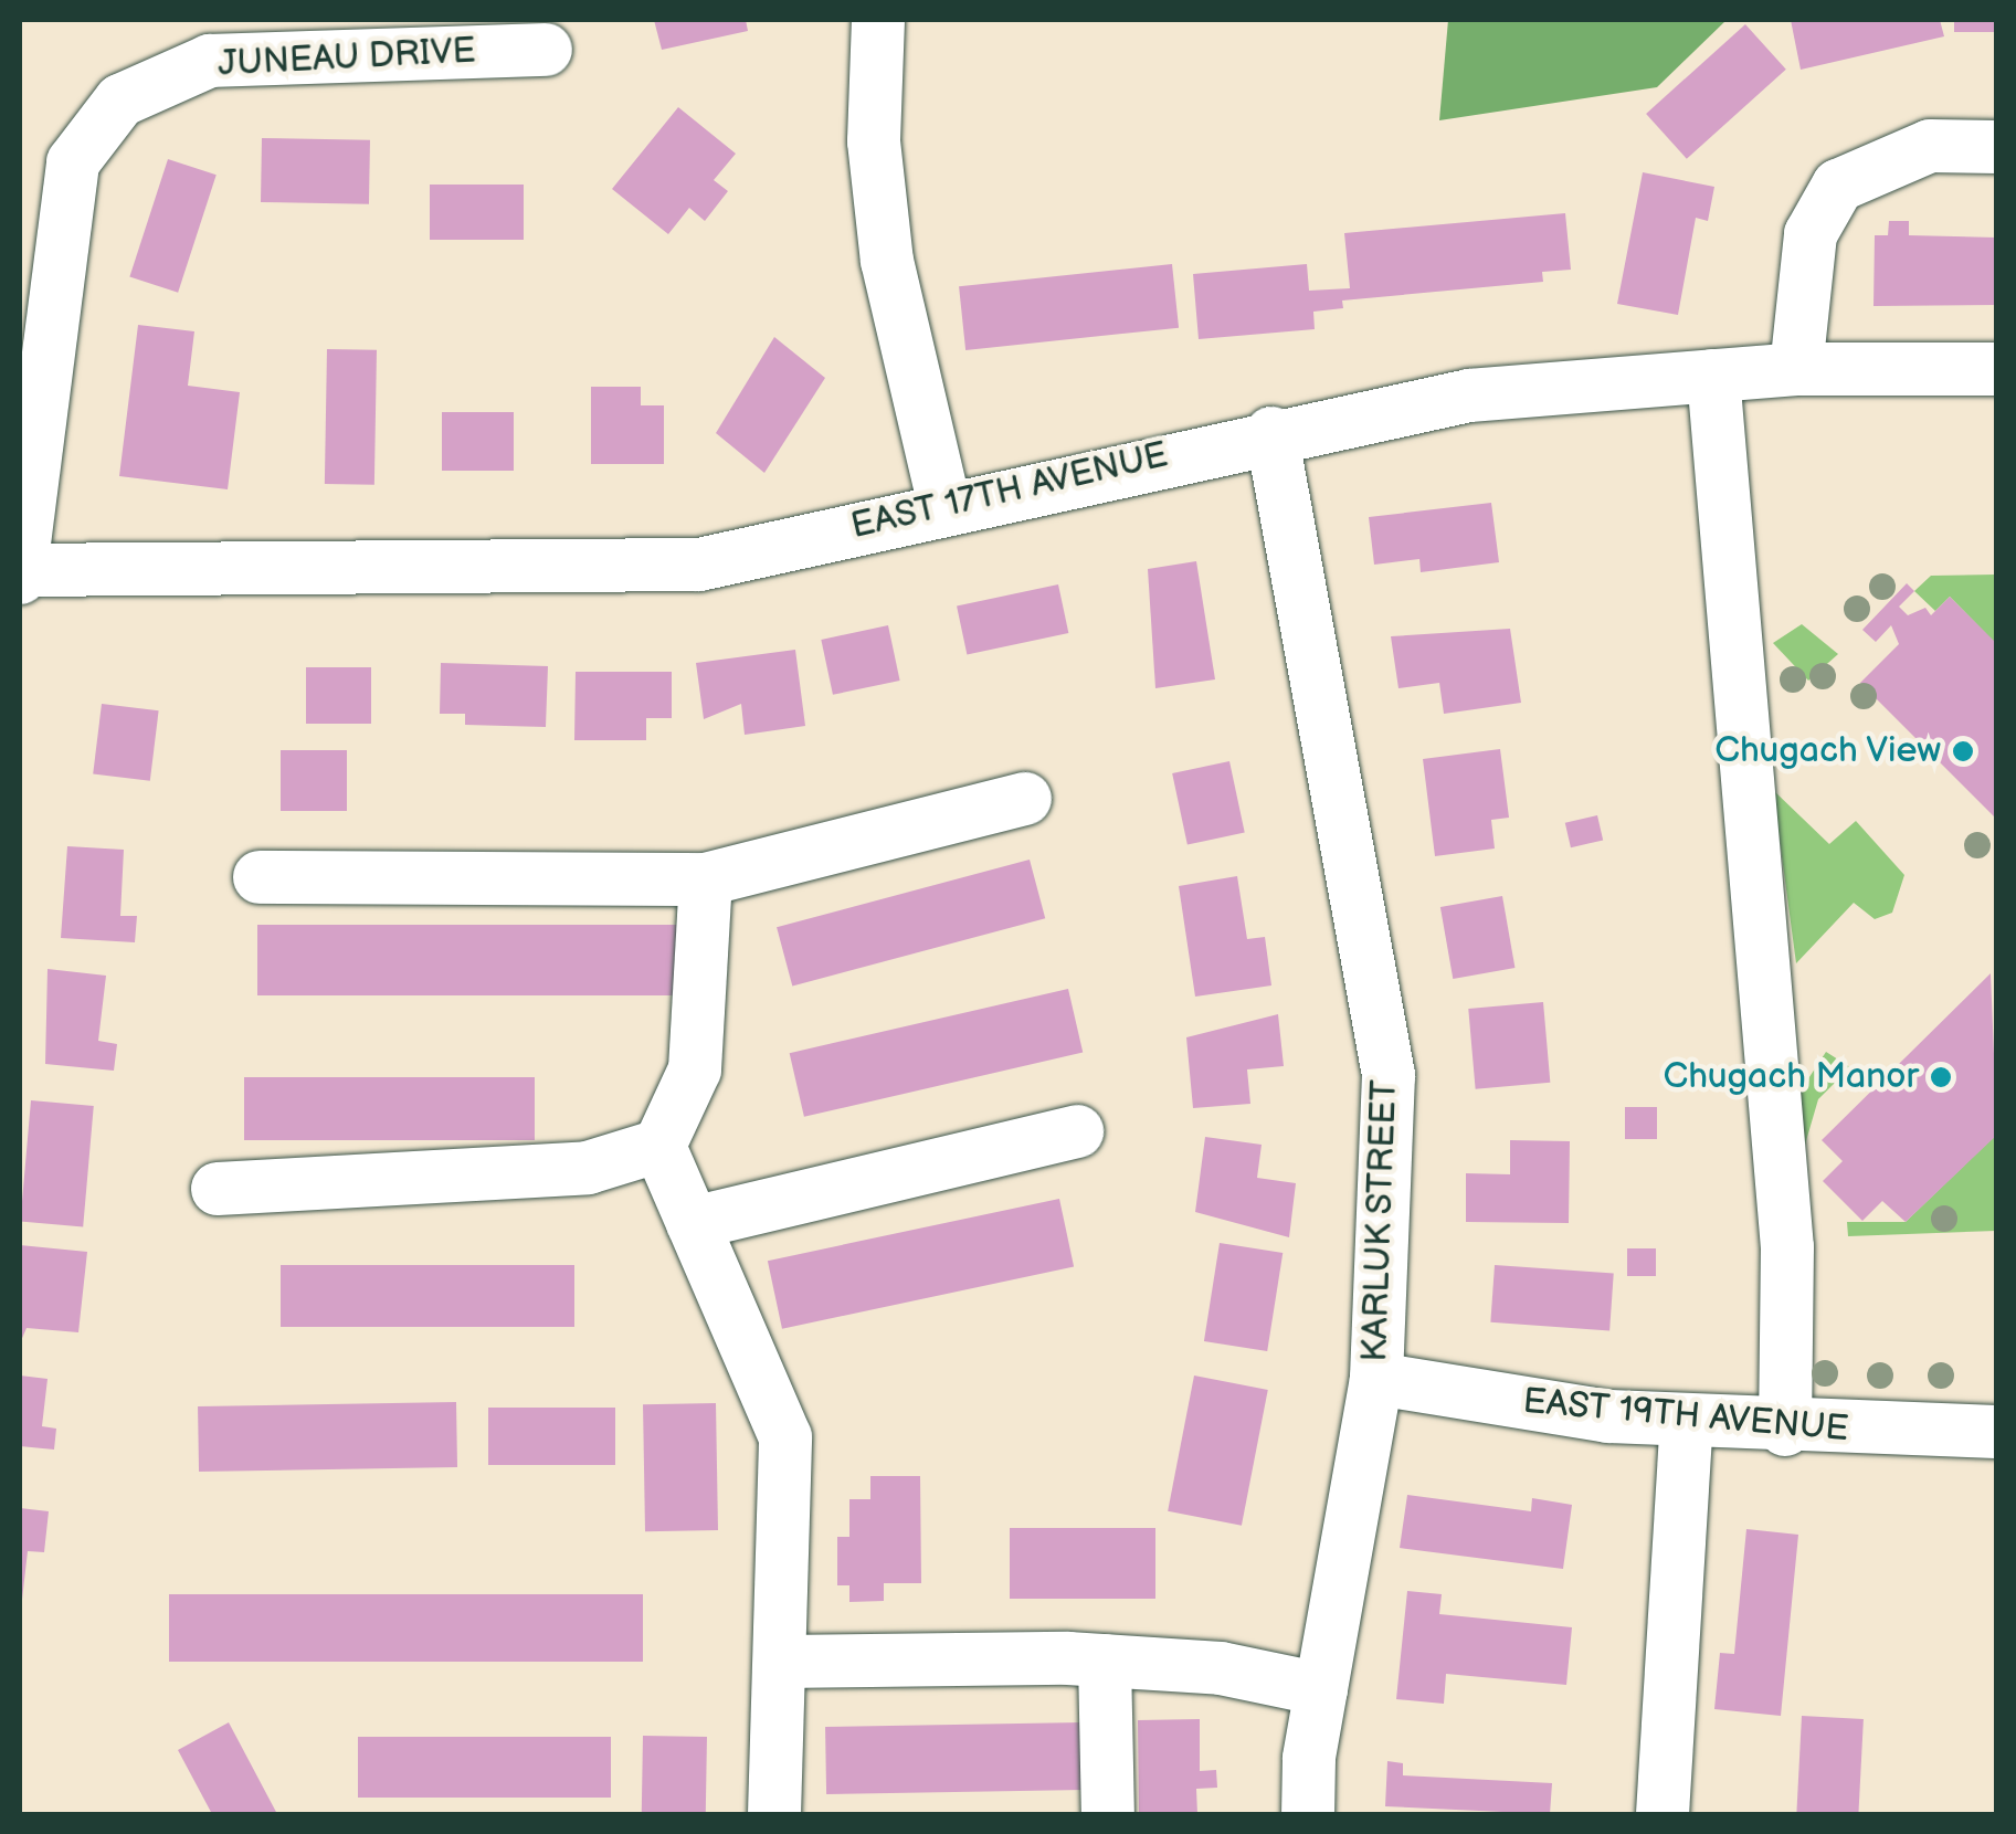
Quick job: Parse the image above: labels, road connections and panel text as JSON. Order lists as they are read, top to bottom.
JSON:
{
  "streets": {
    "street": [
      "JUNEAU DRIVE",
      "EAST 17TH AVENUE",
      "KARLUK STREET",
      "EAST 19TH AVENUE"
    ]
  },
  "crossings": [
    ["JUNEAU DRIVE", "EAST 17TH AVENUE"],
    ["EAST 17TH AVENUE", "KARLUK STREET"],
    ["KARLUK STREET", "EAST 19TH AVENUE"]
  ],
  "places": ["Chugach View", "Chugach Manor"]
}
